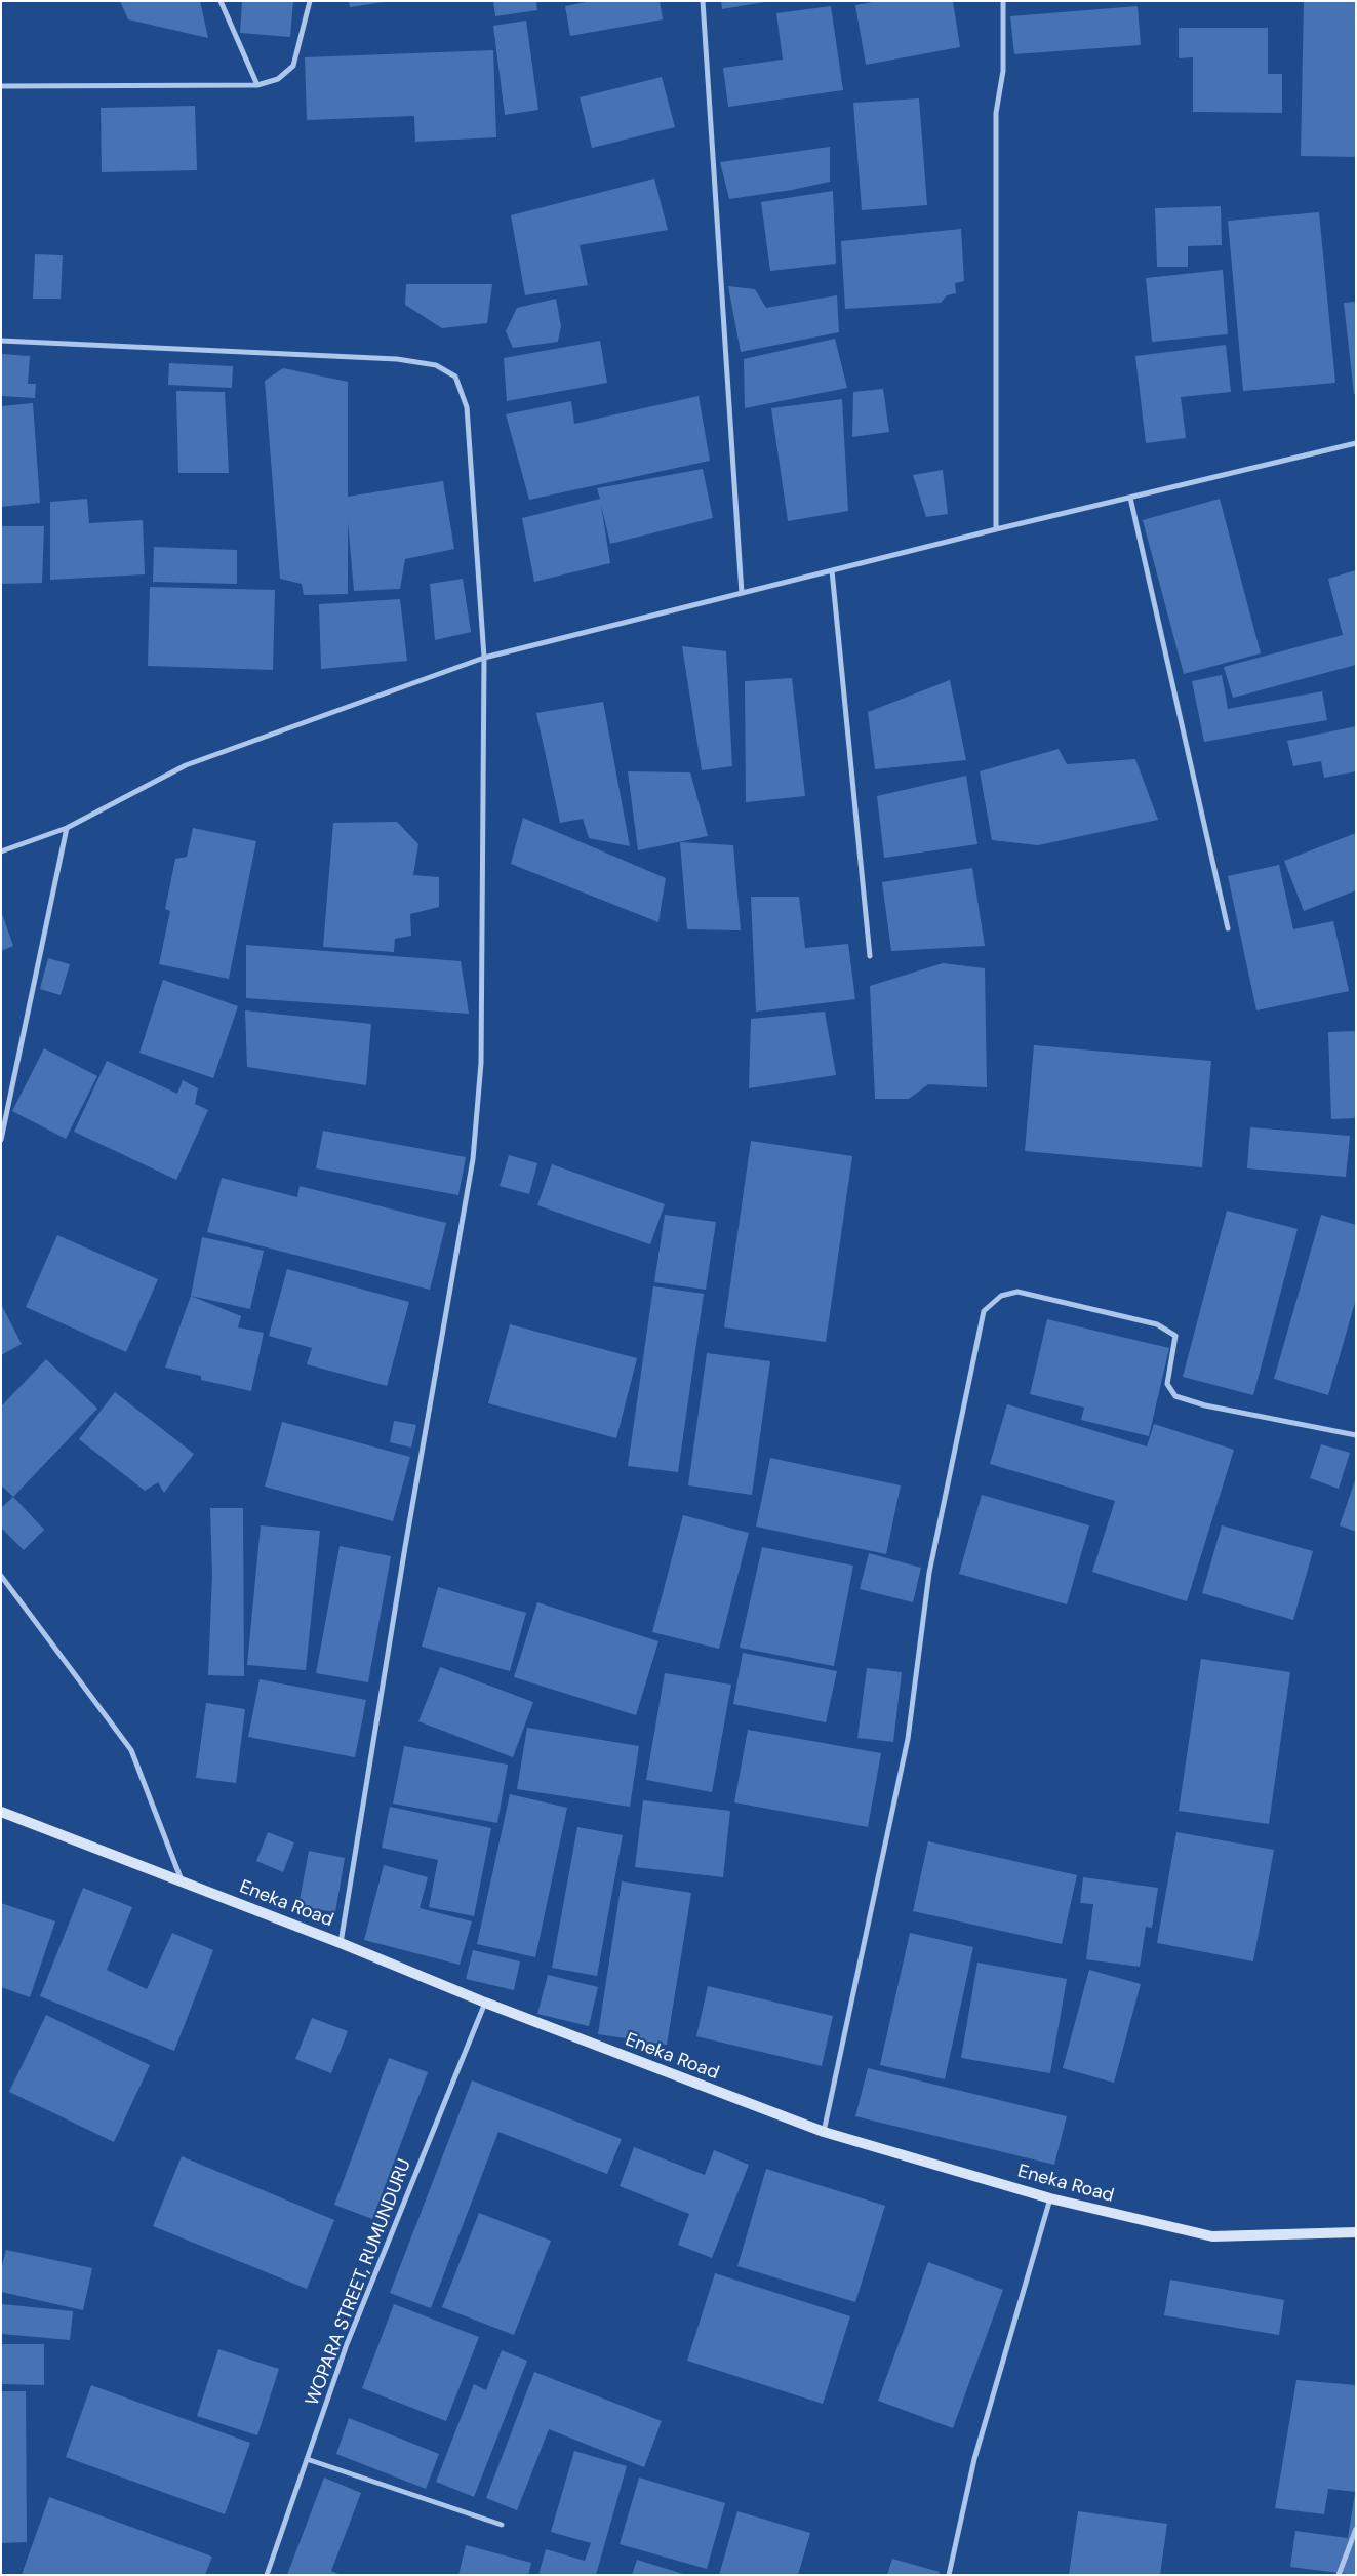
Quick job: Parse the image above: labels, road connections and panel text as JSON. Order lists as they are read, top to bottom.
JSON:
{
  "streets": {
    "main road": ["Eneka Road"],
    "street": ["WOPARA STREET, RUMUNDURU"]
  },
  "crossings": [
    ["Eneka Road", "WOPARA STREET, RUMUNDURU"]
  ]
}
